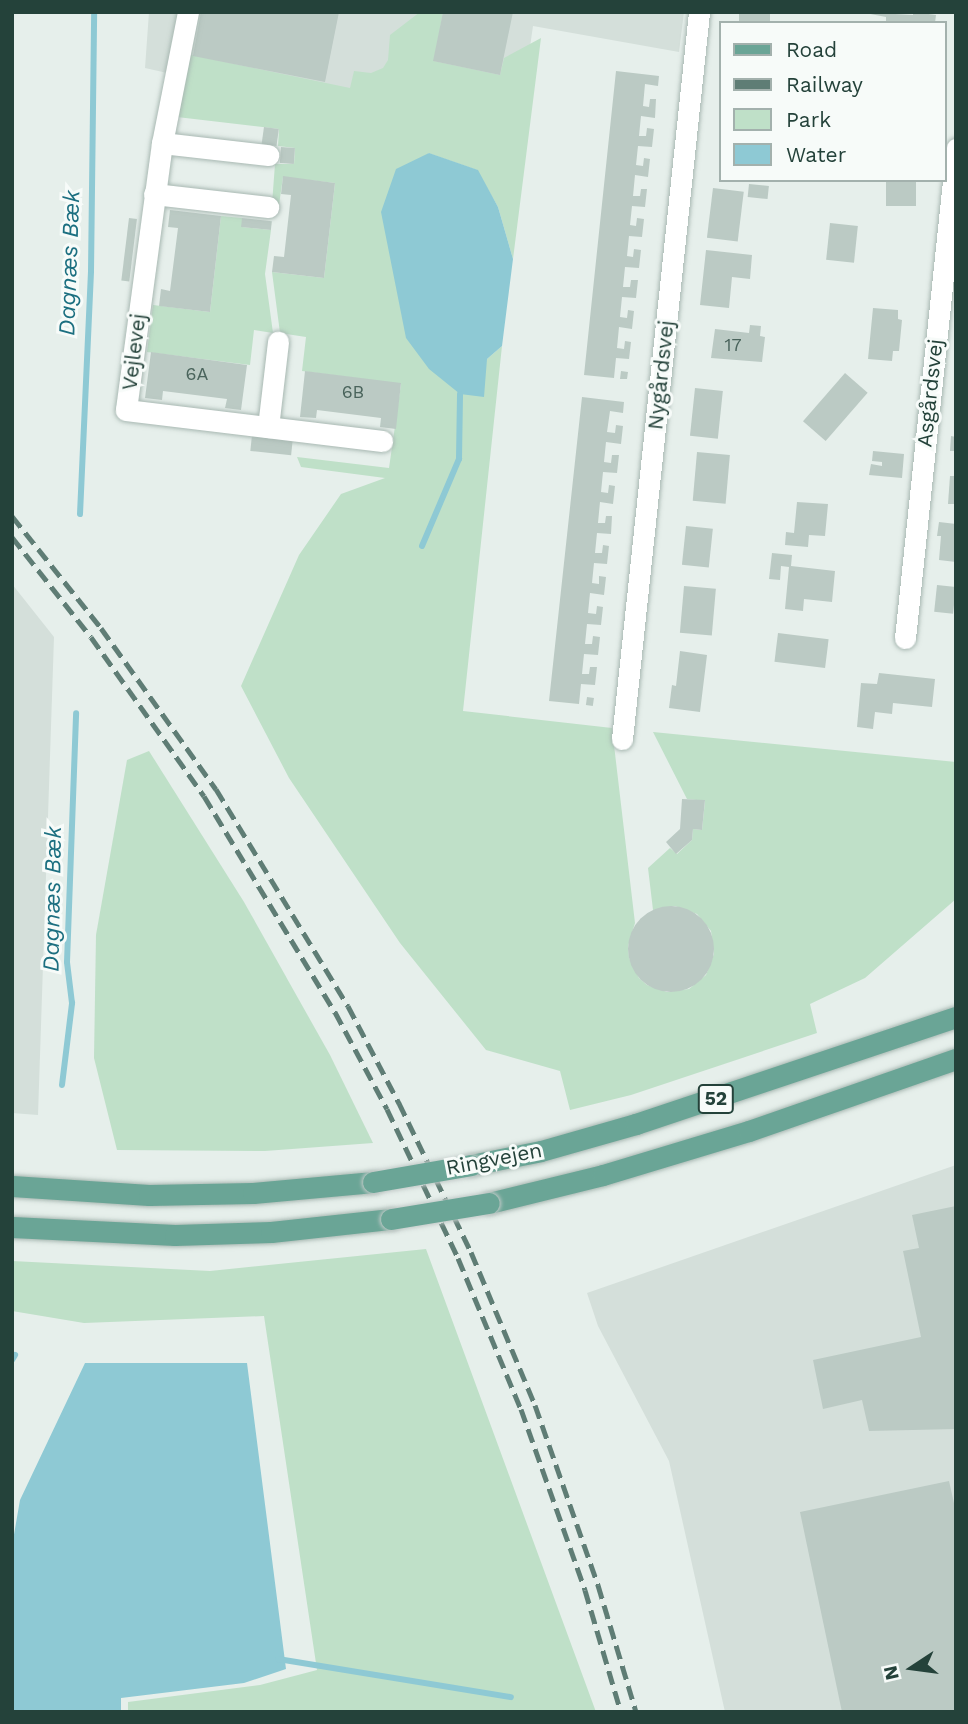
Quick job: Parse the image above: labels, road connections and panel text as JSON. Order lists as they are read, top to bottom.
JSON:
{
  "streets": {
    "main road": ["52", "Ringvejen"],
    "street": ["Vejlevej", "Nygårdsvej", "Asgårdsvej"]
  },
  "water": ["Dagnæs Bæk"],
  "house_numbers": ["17", "6A", "6B"],
  "legend": [
    "Road",
    "Railway",
    "Park",
    "Water"
  ],
  "north": "left"
}
